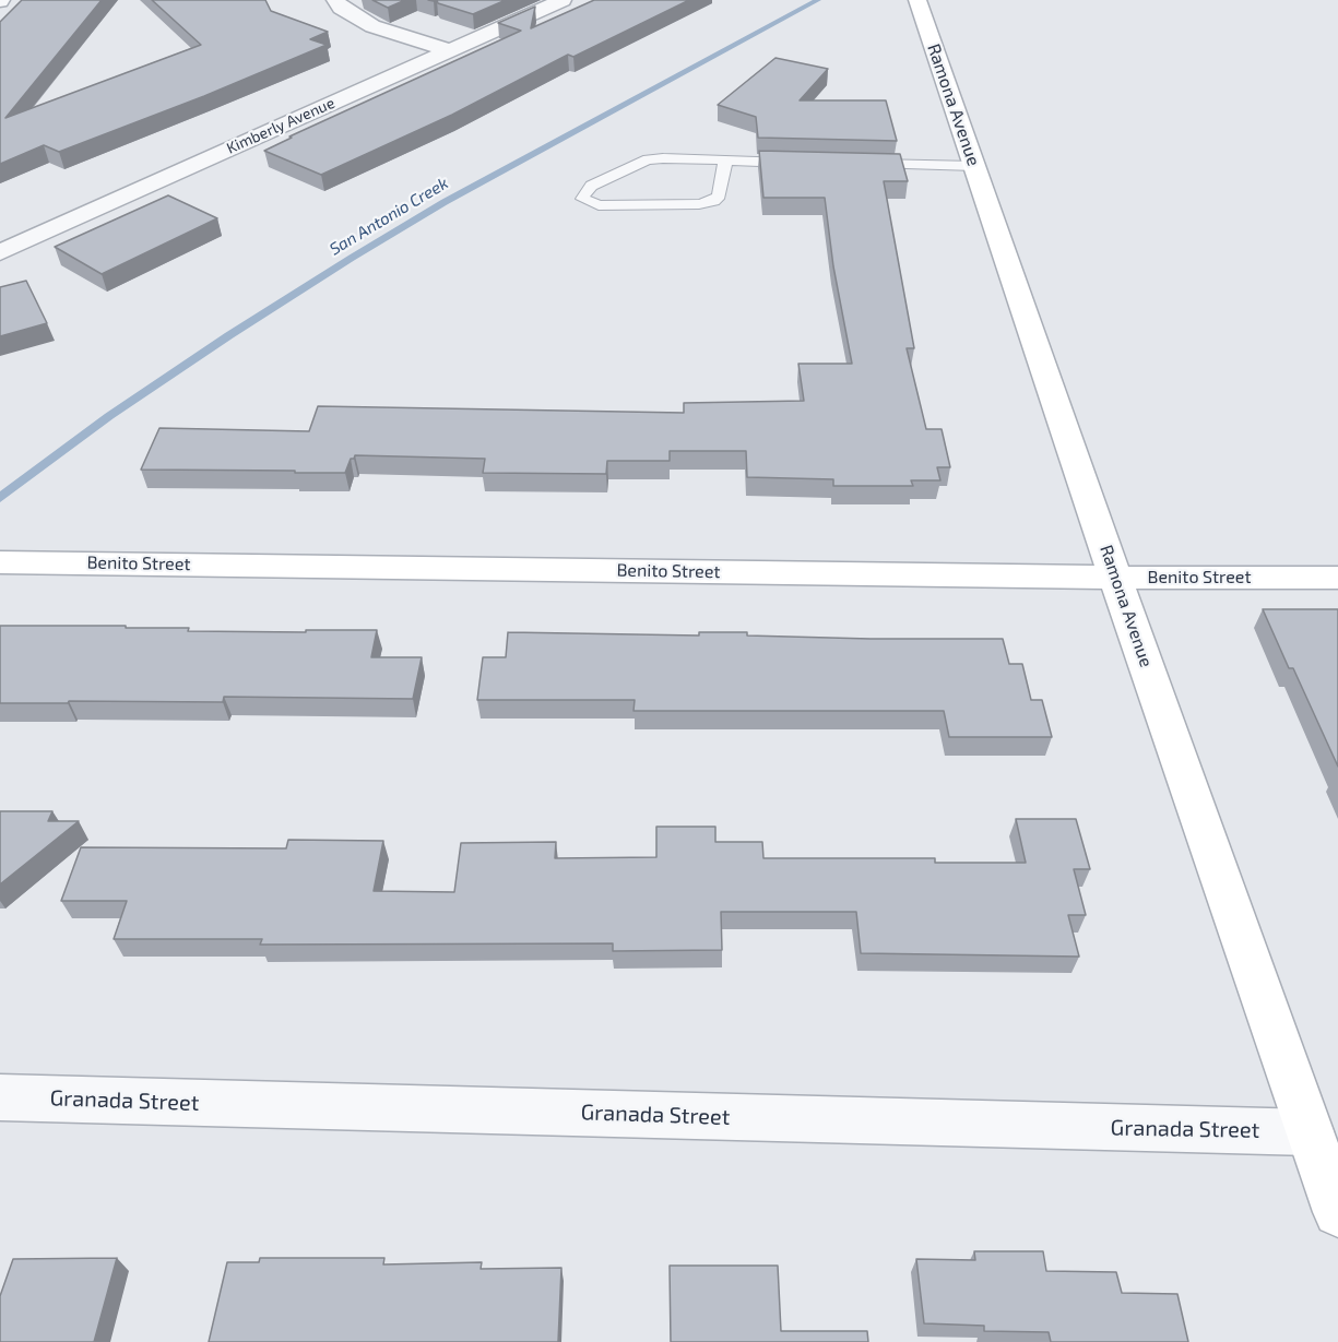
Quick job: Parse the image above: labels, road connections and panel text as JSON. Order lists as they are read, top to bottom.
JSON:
{
  "streets": {
    "street": [
      "Ramona Avenue",
      "Kimberly Avenue",
      "Benito Street",
      "Granada Street"
    ]
  },
  "crossings": [
    ["Ramona Avenue", "Benito Street"],
    ["Ramona Avenue", "Granada Street"]
  ],
  "water": ["San Antonio Creek"]
}
